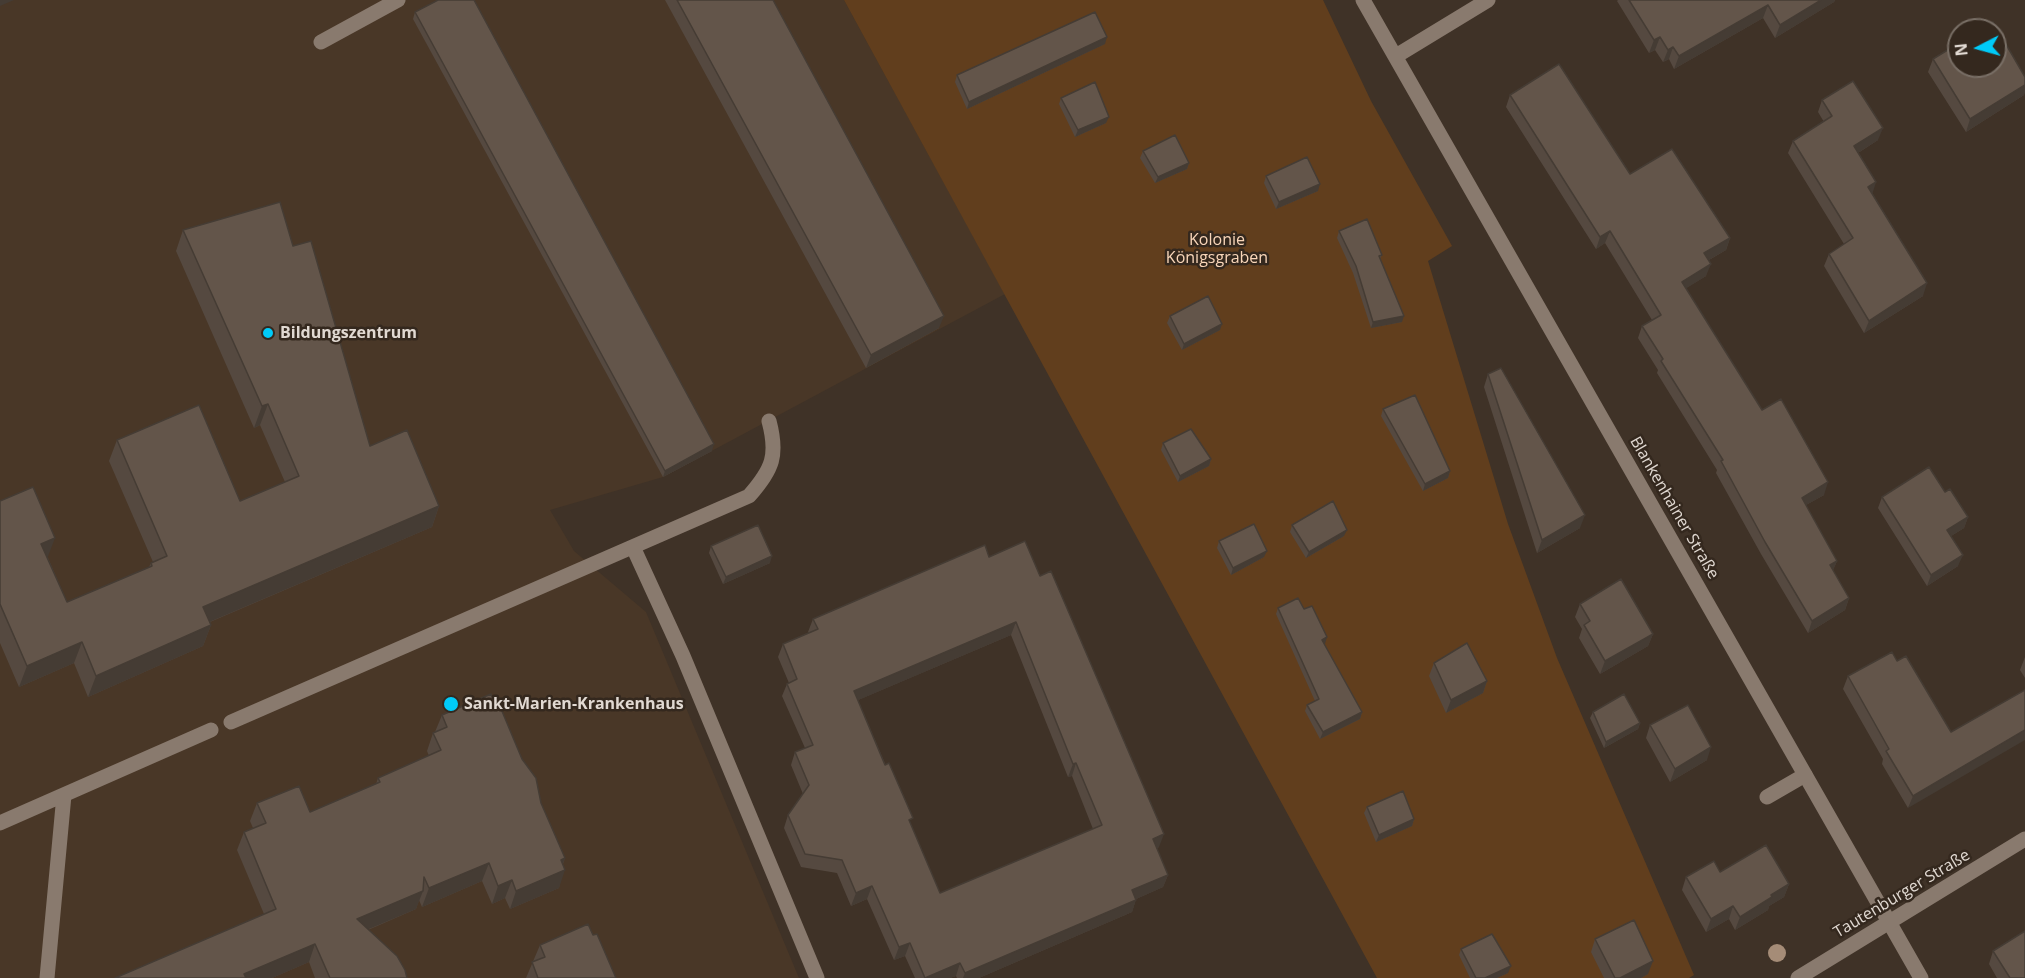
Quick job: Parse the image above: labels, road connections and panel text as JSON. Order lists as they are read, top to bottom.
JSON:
{
  "streets": {
    "street": ["Blankenhainer Straße", "Tautenburger Straße"]
  },
  "crossings": [
    ["Blankenhainer Straße", "Tautenburger Straße"]
  ],
  "parks": ["Kolonie Königsgraben"],
  "places": ["Bildungszentrum", "Sankt-Marien-Krankenhaus"],
  "north": "left"
}
